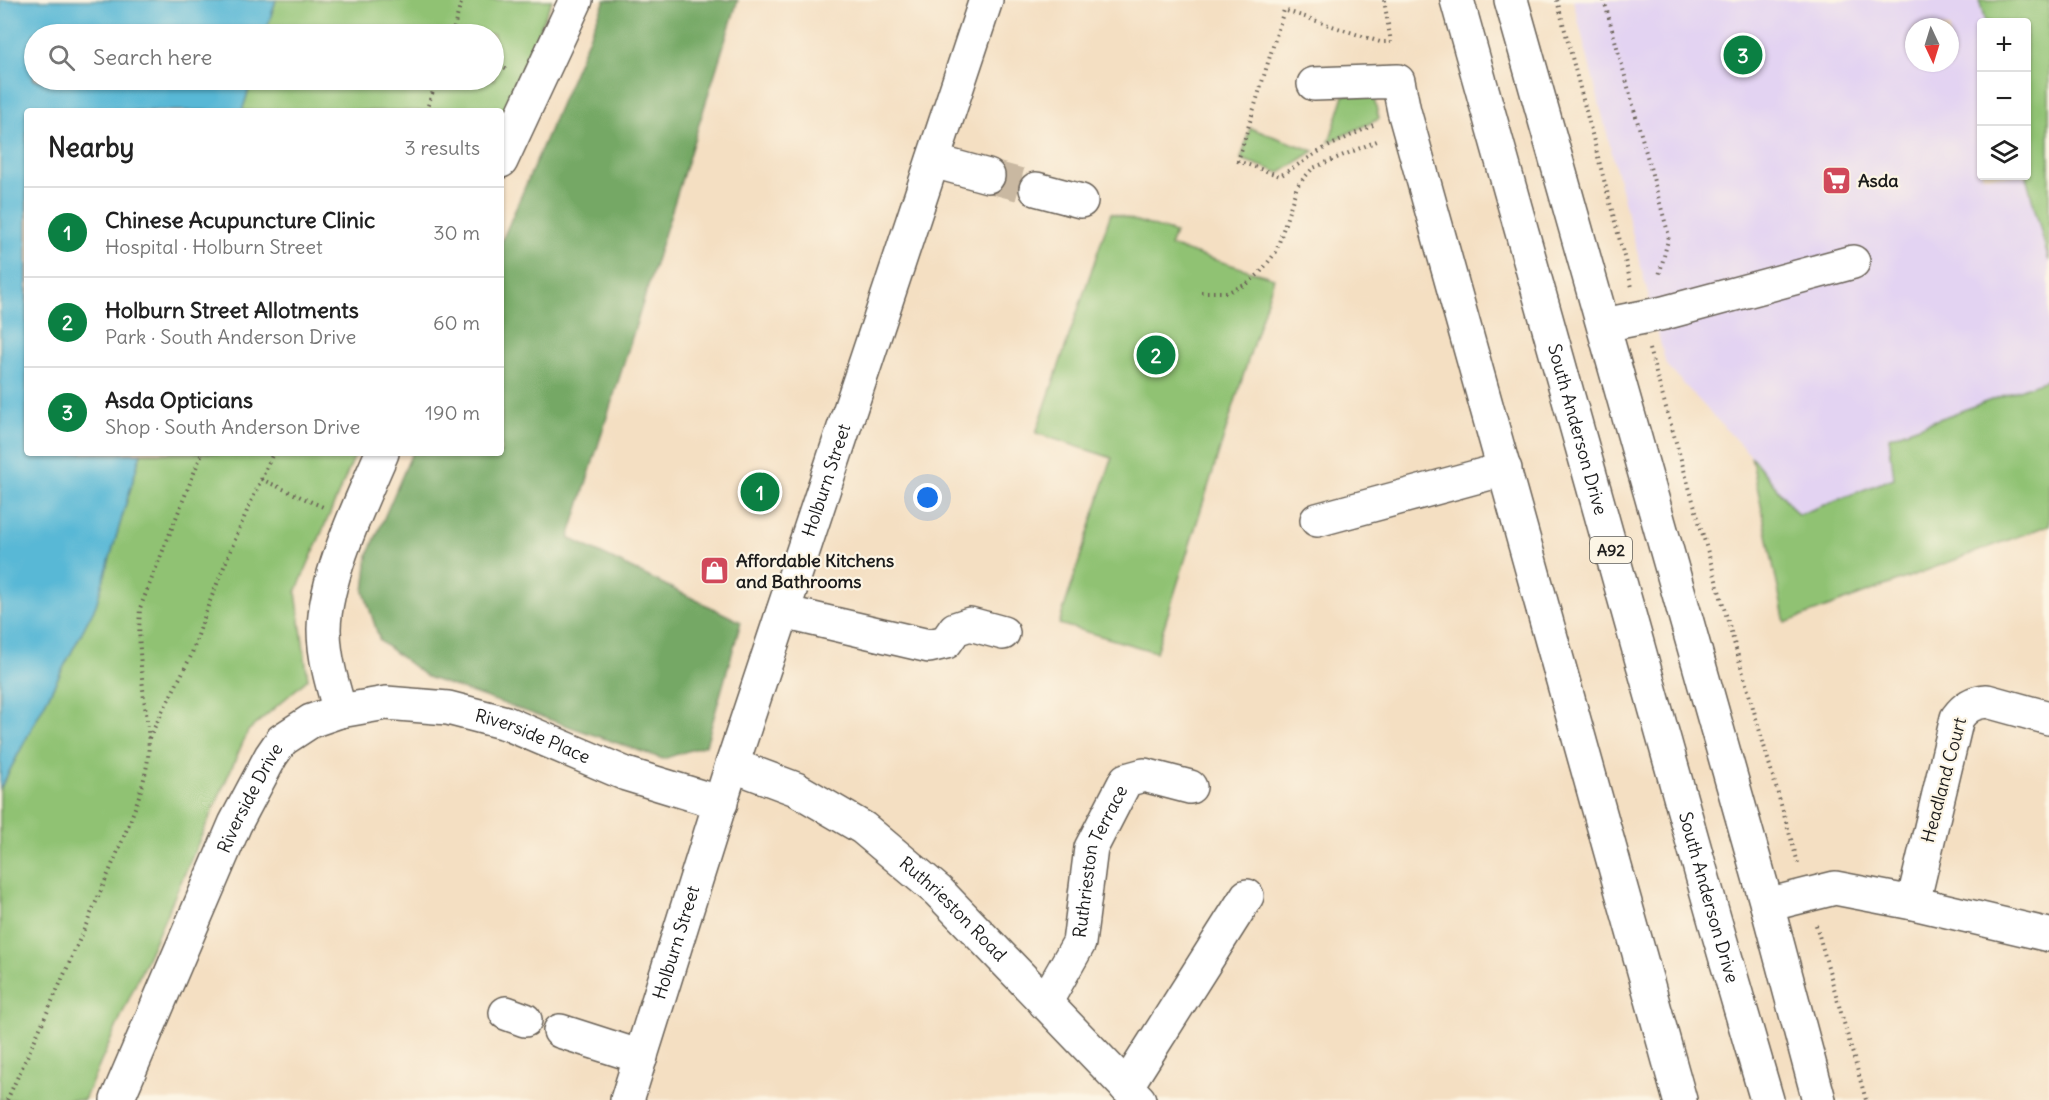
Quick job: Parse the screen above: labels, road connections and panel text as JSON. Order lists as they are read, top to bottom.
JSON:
{
  "streets": {
    "street": [
      "South Anderson Drive",
      "Holburn Street",
      "A92",
      "Riverside Place",
      "Headland Court",
      "Riverside Drive",
      "Ruthrieston Terrace",
      "Ruthrieston Road"
    ]
  },
  "crossings": [
    ["Holburn Street", "Riverside Place"],
    ["Holburn Street", "Ruthrieston Road"],
    ["Riverside Place", "Riverside Drive"],
    ["Ruthrieston Terrace", "Ruthrieston Road"]
  ],
  "places": {
    "supermarket": ["Asda"],
    "shop": ["Affordable Kitchens and Bathrooms"]
  },
  "north": "bottom",
  "page": {
    "map_buttons": ["+", "−"],
    "search": "Search here",
    "pins": ["3", "2", "1"],
    "heading": ["Nearby", "3 results"],
    "list": [
      {
        "mark": "1",
        "name": "Chinese Acupuncture Clinic",
        "note": "Hospital · Holburn Street",
        "value": "30 m"
      },
      {
        "mark": "2",
        "name": "Holburn Street Allotments",
        "note": "Park · South Anderson Drive",
        "value": "60 m"
      },
      {
        "mark": "3",
        "name": "Asda Opticians",
        "note": "Shop · South Anderson Drive",
        "value": "190 m"
      }
    ]
  }
}
